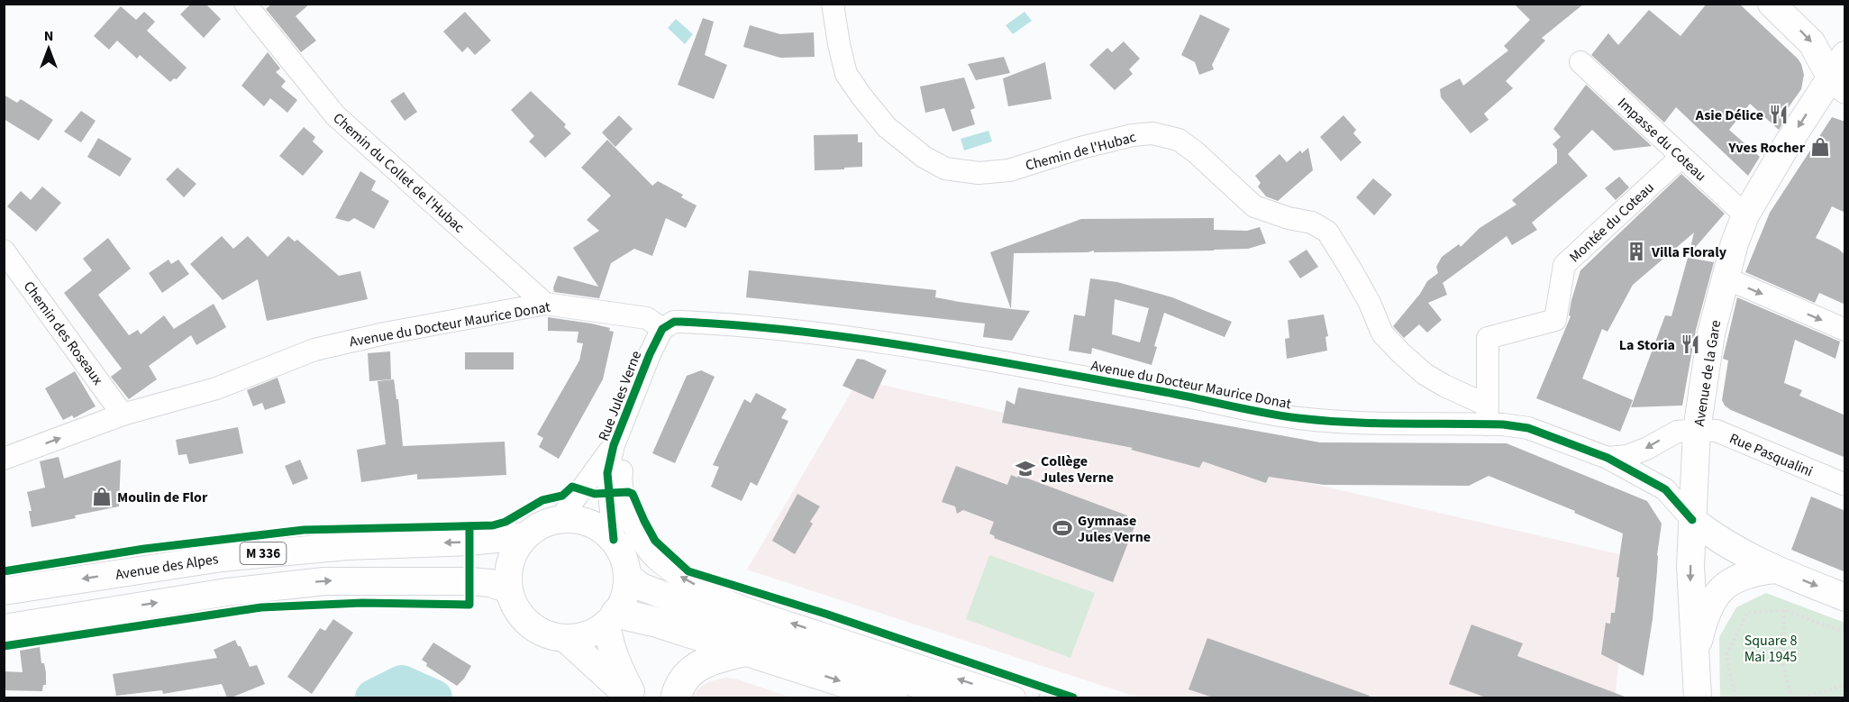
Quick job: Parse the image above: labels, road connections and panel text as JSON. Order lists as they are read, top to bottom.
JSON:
{
  "streets": {
    "main road": ["Avenue de la Gare", "M 336", "Avenue des Alpes"],
    "street": [
      "Impasse du Coteau",
      "Chemin de l'Hubac",
      "Chemin du Collet de l'Hubac",
      "Montée du Coteau",
      "Avenue du Docteur Maurice Donat",
      "Chemin des Roseaux",
      "Rue Jules Verne",
      "Rue Pasqualini"
    ]
  },
  "crossings": [
    ["Impasse du Coteau", "Montée du Coteau"],
    ["Impasse du Coteau", "Avenue de la Gare"],
    ["Chemin de l'Hubac", "Montée du Coteau"],
    ["Chemin de l'Hubac", "Avenue du Docteur Maurice Donat"],
    ["Chemin du Collet de l'Hubac", "Avenue du Docteur Maurice Donat"],
    ["Montée du Coteau", "Avenue du Docteur Maurice Donat"],
    ["Avenue du Docteur Maurice Donat", "Chemin des Roseaux"],
    ["Avenue du Docteur Maurice Donat", "Avenue de la Gare"],
    ["Avenue du Docteur Maurice Donat", "Rue Jules Verne"],
    ["Avenue du Docteur Maurice Donat", "Rue Pasqualini"],
    ["Avenue de la Gare", "Rue Pasqualini"],
    ["Rue Jules Verne", "M 336"],
    ["Rue Jules Verne", "Avenue des Alpes"],
    ["M 336", "Avenue des Alpes"]
  ],
  "one_way": ["Avenue de la Gare", "Rue Jules Verne"],
  "parks": ["Square 8 Mai 1945"],
  "places": {
    "restaurant": ["Asie Délice", "La Storia"],
    "shop": ["Yves Rocher", "Moulin de Flor"],
    "building": ["Villa Floraly"],
    "school or university": ["Collège Jules Verne"],
    "sports": ["Gymnase Jules Verne"]
  },
  "north": "top"
}
